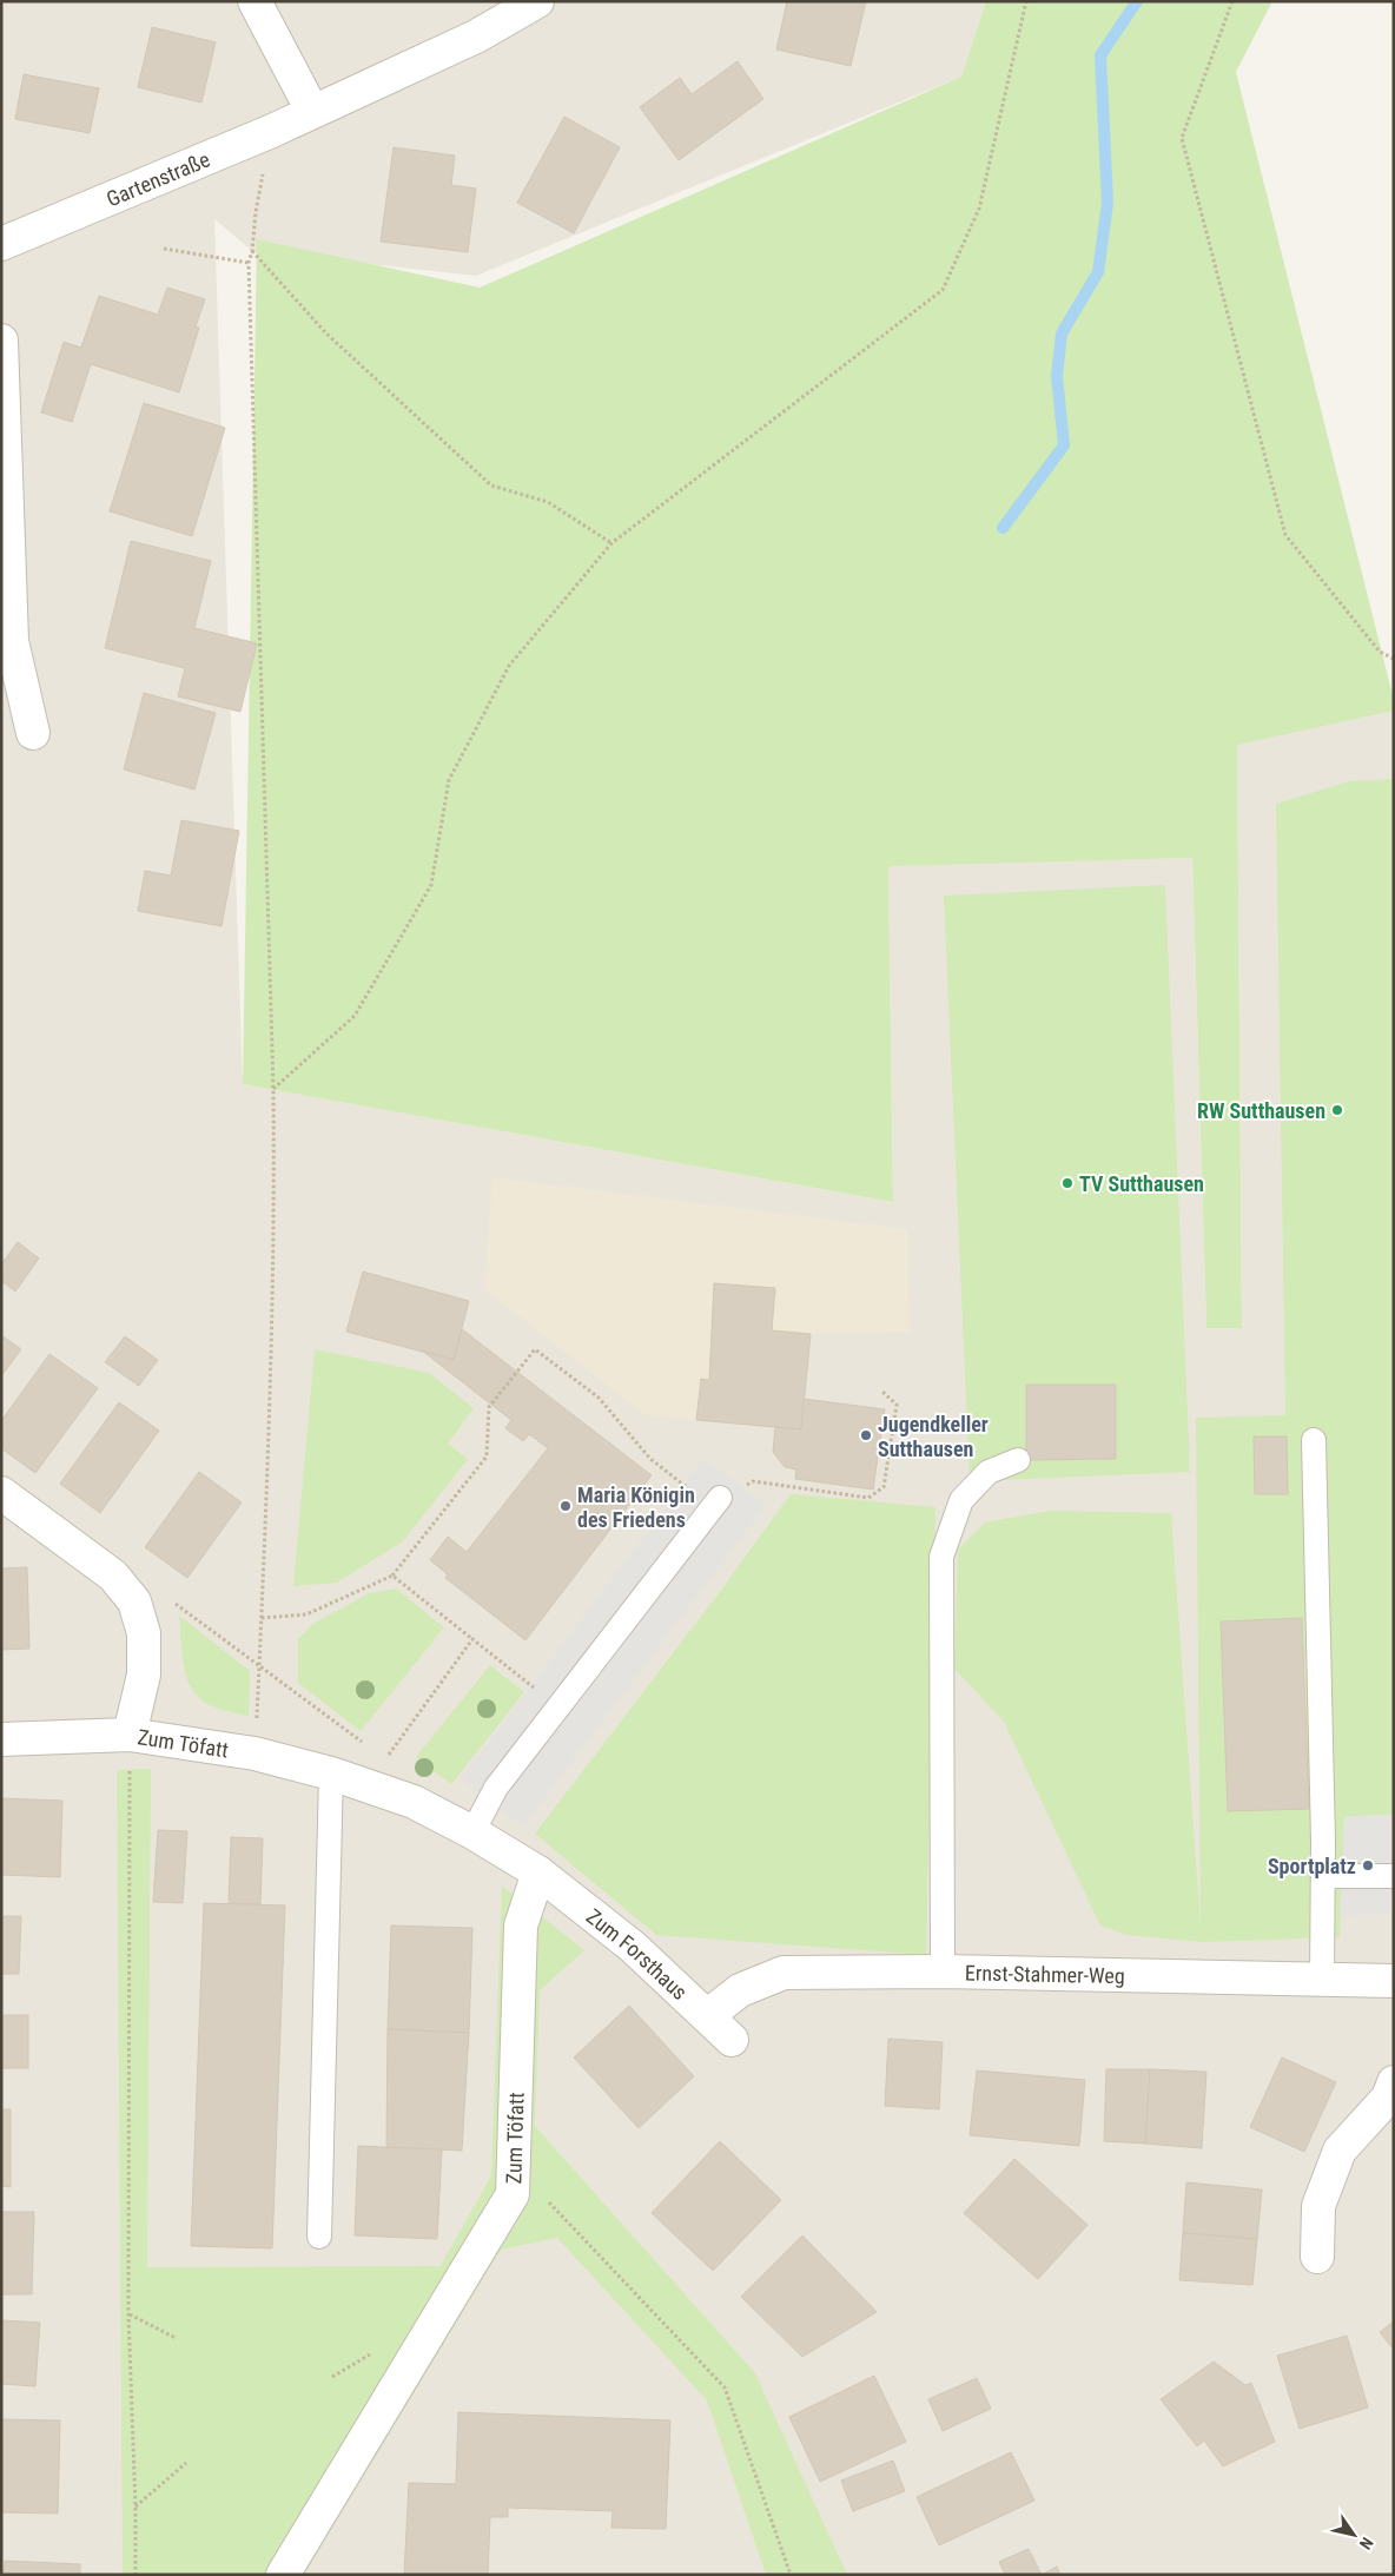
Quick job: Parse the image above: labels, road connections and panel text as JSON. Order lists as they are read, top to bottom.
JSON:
{
  "streets": {
    "street": [
      "Gartenstraße",
      "Zum Töfatt",
      "Zum Forsthaus",
      "Ernst-Stahmer-Weg"
    ]
  },
  "crossings": [
    ["Zum Töfatt", "Zum Forsthaus"],
    ["Zum Forsthaus", "Ernst-Stahmer-Weg"]
  ],
  "places": [
    "RW Sutthausen",
    "TV Sutthausen",
    "Jugendkeller Sutthausen",
    "Maria Königin des Friedens",
    "Sportplatz"
  ],
  "north": "bottom right"
}
